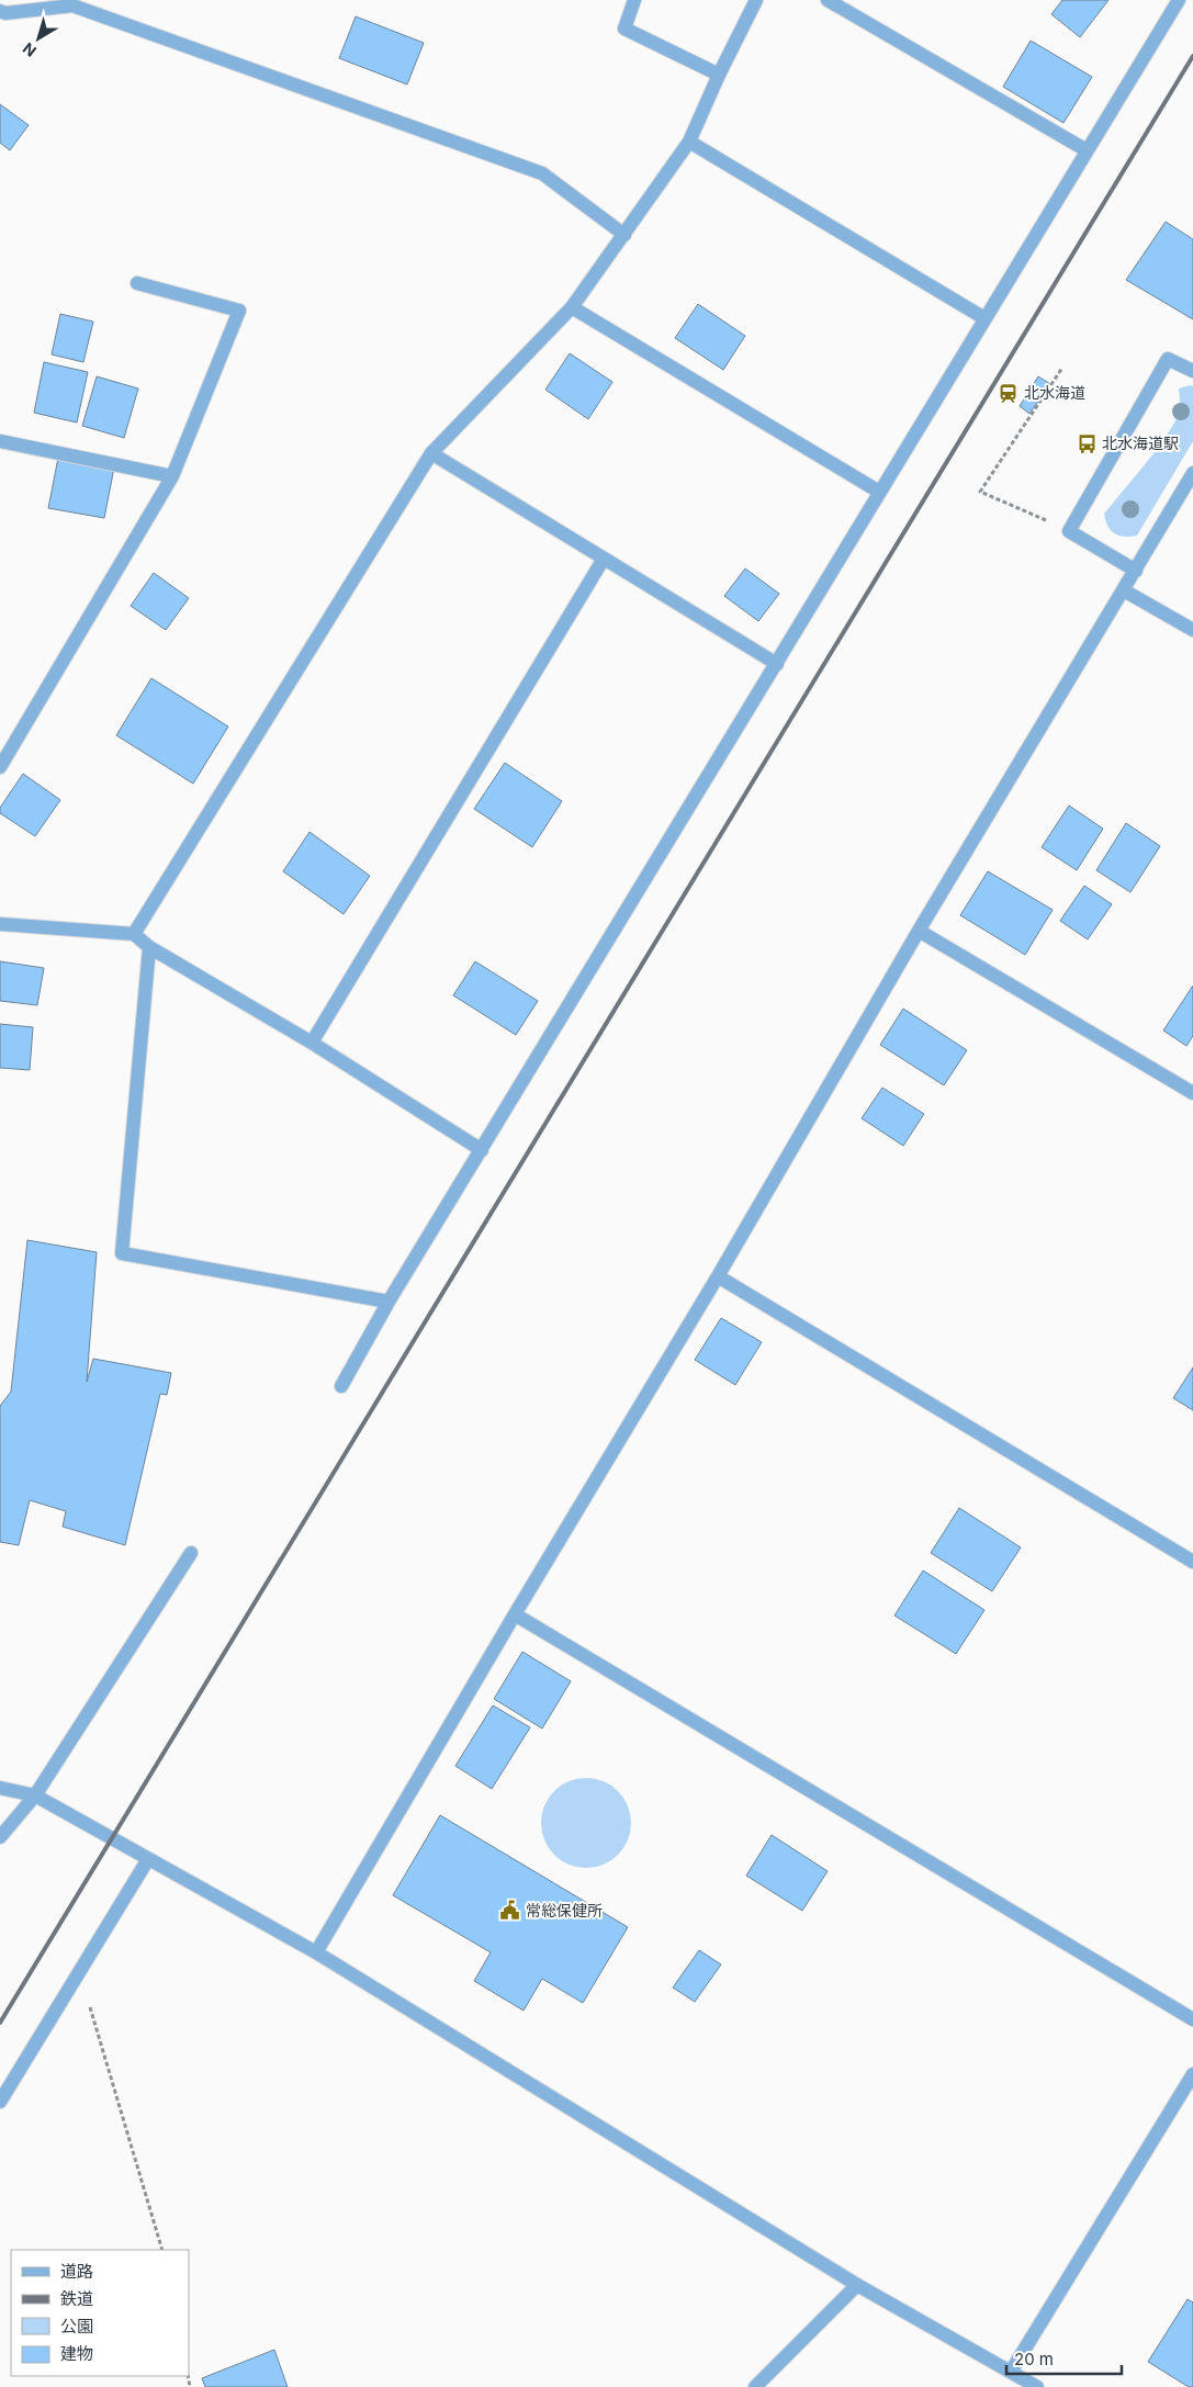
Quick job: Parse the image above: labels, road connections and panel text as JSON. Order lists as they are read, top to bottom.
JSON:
{
  "places": {
    "station": ["北水海道"],
    "bus stop": ["北水海道駅"],
    "public building": ["常総保健所"]
  },
  "legend": [
    "道路",
    "鉄道",
    "公園",
    "建物"
  ],
  "scale_bar": "20 m",
  "north": "bottom left"
}
